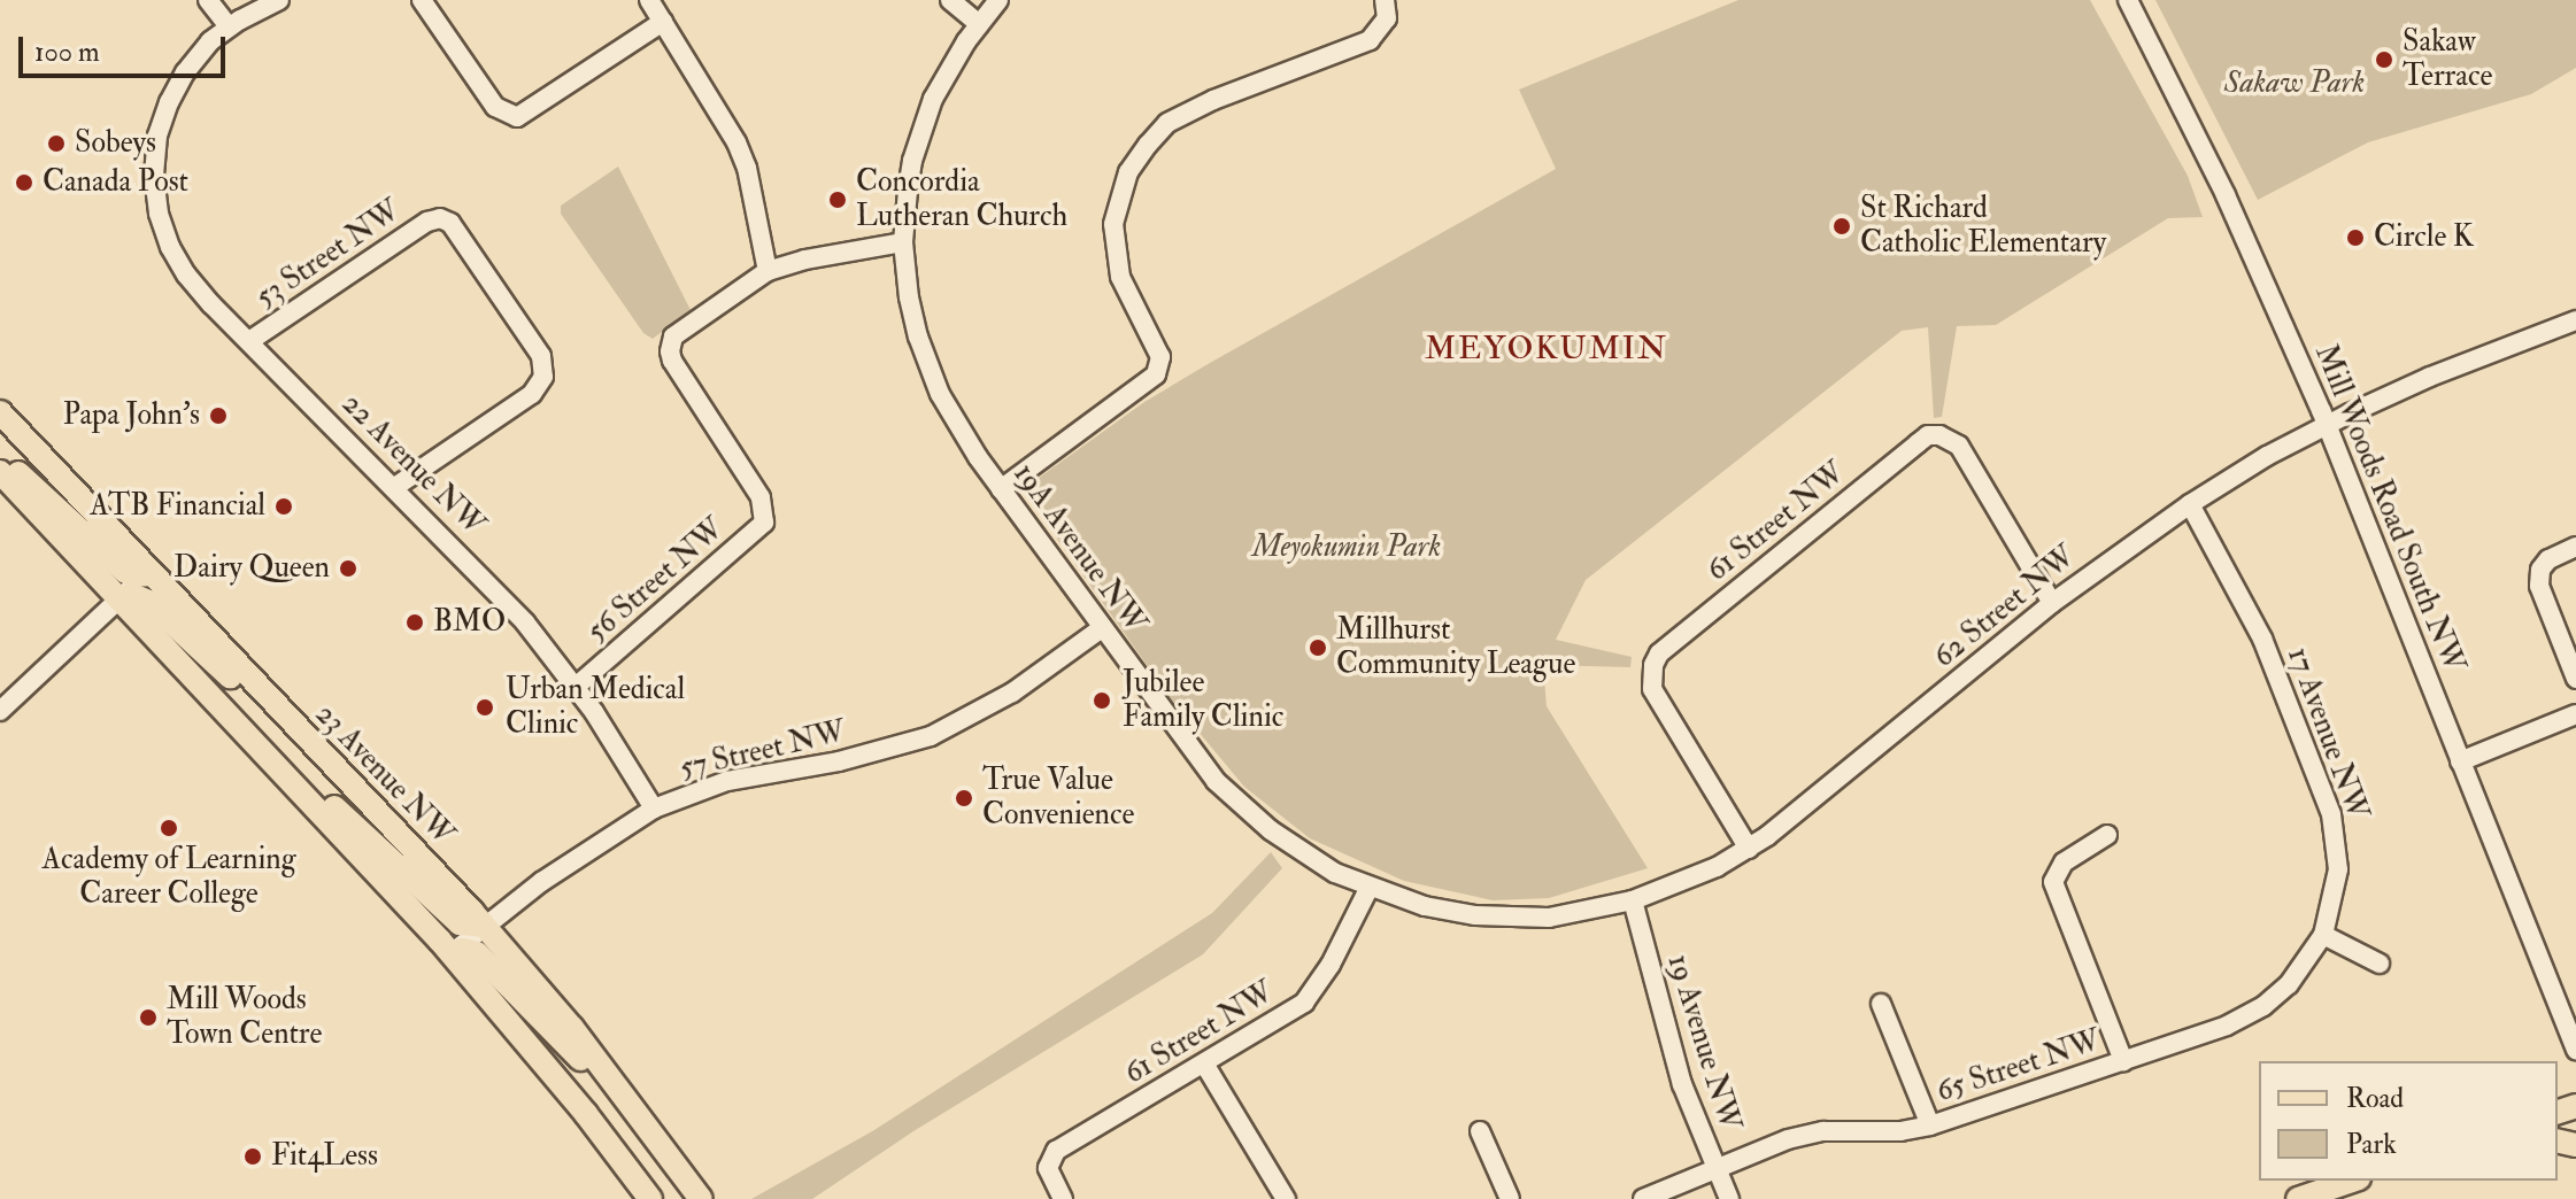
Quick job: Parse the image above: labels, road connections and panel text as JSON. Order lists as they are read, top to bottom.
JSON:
{
  "streets": {
    "main road": ["23 Avenue NW"],
    "street": [
      "53 Street NW",
      "22 Avenue NW",
      "Mill Woods Road South NW",
      "61 Street NW",
      "19A Avenue NW",
      "56 Street NW",
      "62 Street NW",
      "17 Avenue NW",
      "57 Street NW",
      "19 Avenue NW",
      "65 Street NW"
    ]
  },
  "crossings": [
    ["53 Street NW", "22 Avenue NW"],
    ["22 Avenue NW", "56 Street NW"],
    ["22 Avenue NW", "57 Street NW"],
    ["Mill Woods Road South NW", "62 Street NW"],
    ["61 Street NW", "19A Avenue NW"],
    ["61 Street NW", "62 Street NW"],
    ["19A Avenue NW", "62 Street NW"],
    ["19A Avenue NW", "57 Street NW"],
    ["62 Street NW", "17 Avenue NW"],
    ["62 Street NW", "19 Avenue NW"],
    ["17 Avenue NW", "65 Street NW"],
    ["57 Street NW", "23 Avenue NW"],
    ["19 Avenue NW", "65 Street NW"]
  ],
  "districts": ["MEYOKUMIN"],
  "parks": ["Sakaw Park", "Meyokumin Park"],
  "places": [
    "Sakaw Terrace",
    "Sobeys",
    "Canada Post",
    "Concordia Lutheran Church",
    "St Richard Catholic Elementary",
    "Circle K",
    "Papa John's",
    "ATB Financial",
    "Dairy Queen",
    "BMO",
    "Millhurst Community League",
    "Jubilee Family Clinic",
    "Urban Medical Clinic",
    "True Value Convenience",
    "Academy of Learning Career College",
    "Mill Woods Town Centre",
    "Fit4Less"
  ],
  "legend": ["Road", "Park"],
  "scale_bar": "100 m"
}
